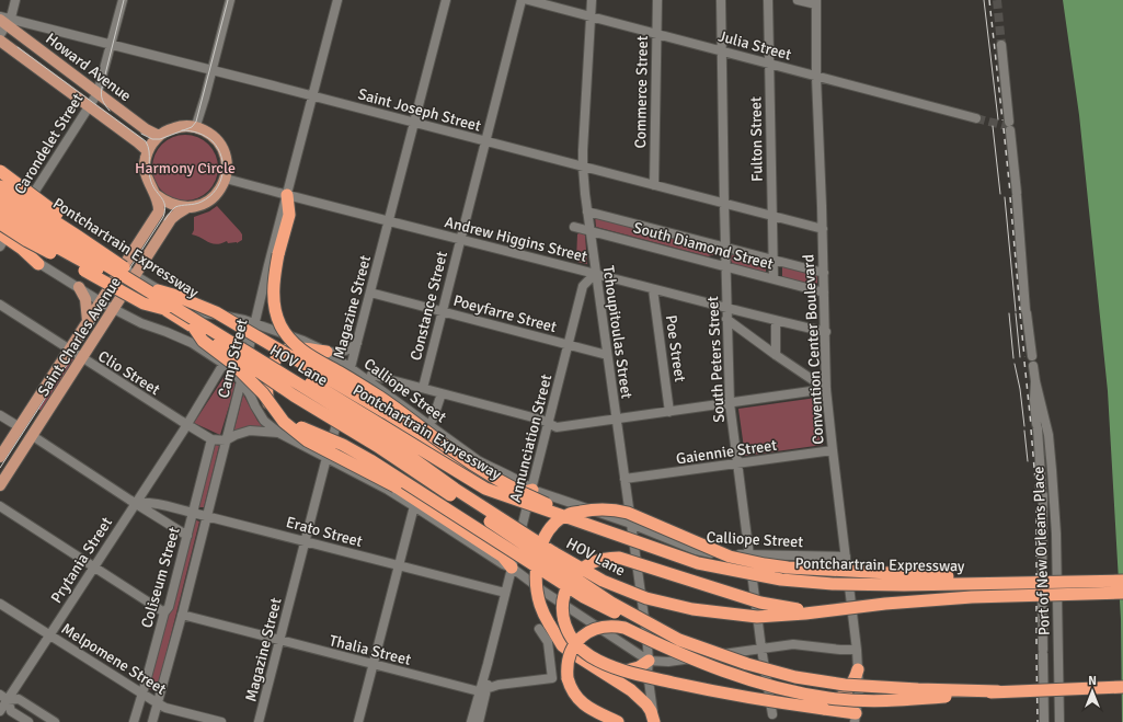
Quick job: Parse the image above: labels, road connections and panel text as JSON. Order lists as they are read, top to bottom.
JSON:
{
  "streets": {
    "highway": ["Pontchartrain Expressway", "HOV Lane"],
    "main road": ["Howard Avenue", "Saint Charles Avenue"],
    "street": [
      "Julia Street",
      "Commerce Street",
      "Saint Joseph Street",
      "Fulton Street",
      "Carondelet Street",
      "Andrew Higgins Street",
      "South Diamond Street",
      "Constance Street",
      "Magazine Street",
      "Poeyfarre Street",
      "Tchoupitoulas Street",
      "Poe Street",
      "Convention Center Boulevard",
      "Camp Street",
      "South Peters Street",
      "Clio Street",
      "Calliope Street",
      "Annunciation Street",
      "Gaiennie Street",
      "Erato Street",
      "Port of New Orleans Place",
      "Prytania Street",
      "Coliseum Street",
      "Thalia Street",
      "Melpomene Street"
    ]
  },
  "crossings": [
    ["Julia Street", "Commerce Street"],
    ["Julia Street", "Fulton Street"],
    ["Julia Street", "Tchoupitoulas Street"],
    ["Julia Street", "Convention Center Boulevard"],
    ["Julia Street", "South Peters Street"],
    ["Howard Avenue", "Saint Joseph Street"],
    ["Howard Avenue", "Carondelet Street"],
    ["Howard Avenue", "Andrew Higgins Street"],
    ["Howard Avenue", "Saint Charles Avenue"],
    ["Commerce Street", "Saint Joseph Street"],
    ["Saint Joseph Street", "Fulton Street"],
    ["Saint Joseph Street", "Carondelet Street"],
    ["Saint Joseph Street", "Constance Street"],
    ["Saint Joseph Street", "Magazine Street"],
    ["Saint Joseph Street", "Tchoupitoulas Street"],
    ["Saint Joseph Street", "Convention Center Boulevard"],
    ["Saint Joseph Street", "Camp Street"],
    ["Saint Joseph Street", "South Peters Street"],
    ["Fulton Street", "South Diamond Street"],
    ["Carondelet Street", "Calliope Street"],
    ["Andrew Higgins Street", "Constance Street"],
    ["Andrew Higgins Street", "Magazine Street"],
    ["Andrew Higgins Street", "Tchoupitoulas Street"],
    ["Andrew Higgins Street", "Saint Charles Avenue"],
    ["Andrew Higgins Street", "Poe Street"],
    ["Andrew Higgins Street", "Convention Center Boulevard"],
    ["Andrew Higgins Street", "Camp Street"],
    ["Andrew Higgins Street", "South Peters Street"],
    ["Andrew Higgins Street", "Annunciation Street"],
    ["South Diamond Street", "Tchoupitoulas Street"],
    ["South Diamond Street", "Convention Center Boulevard"],
    ["South Diamond Street", "South Peters Street"],
    ["Constance Street", "Poeyfarre Street"],
    ["Magazine Street", "Poeyfarre Street"],
    ["Magazine Street", "Calliope Street"],
    ["Magazine Street", "Erato Street"],
    ["Magazine Street", "Thalia Street"],
    ["Poeyfarre Street", "Tchoupitoulas Street"],
    ["Poeyfarre Street", "Annunciation Street"],
    ["Tchoupitoulas Street", "Calliope Street"],
    ["Tchoupitoulas Street", "Annunciation Street"],
    ["Tchoupitoulas Street", "Gaiennie Street"],
    ["Saint Charles Avenue", "Clio Street"],
    ["Saint Charles Avenue", "Calliope Street"],
    ["Convention Center Boulevard", "Calliope Street"],
    ["Convention Center Boulevard", "Gaiennie Street"],
    ["Camp Street", "Clio Street"],
    ["Camp Street", "Calliope Street"],
    ["Camp Street", "Erato Street"],
    ["Camp Street", "Prytania Street"],
    ["Camp Street", "Thalia Street"],
    ["Camp Street", "Melpomene Street"],
    ["South Peters Street", "Calliope Street"],
    ["South Peters Street", "Gaiennie Street"],
    ["Clio Street", "Prytania Street"],
    ["Clio Street", "Coliseum Street"],
    ["Calliope Street", "Annunciation Street"],
    ["Calliope Street", "Prytania Street"],
    ["Annunciation Street", "Erato Street"],
    ["Annunciation Street", "Thalia Street"],
    ["Erato Street", "Prytania Street"],
    ["Erato Street", "Coliseum Street"],
    ["Prytania Street", "Melpomene Street"],
    ["Coliseum Street", "Melpomene Street"]
  ],
  "parks": ["Harmony Circle"],
  "north": "top"
}
